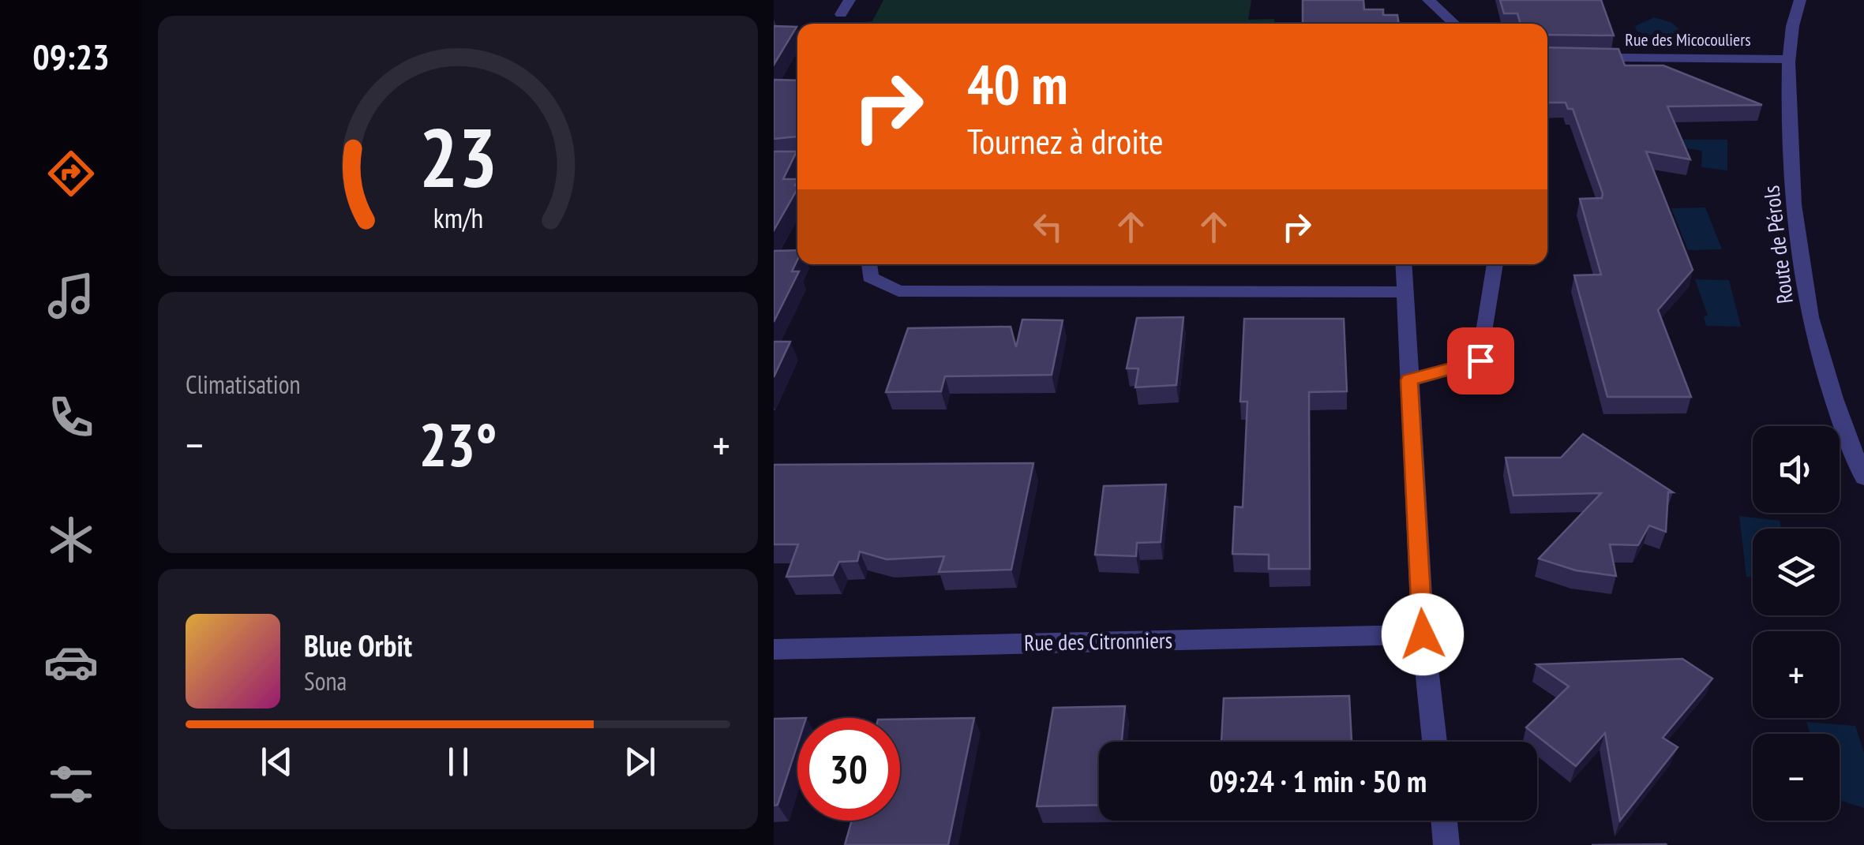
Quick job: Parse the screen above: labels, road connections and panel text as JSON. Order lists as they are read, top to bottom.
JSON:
{
  "streets": {
    "street": ["Rue des Micocouliers", "Route de Pérols", "Rue des Citronniers"]
  },
  "crossings": [
    ["Rue des Micocouliers", "Route de Pérols"]
  ],
  "page": {
    "tabs": "09:23",
    "turn": ["40 m", "Tournez à droite"],
    "tile": "Climatisation",
    "heat": ["−", "23°", "+"],
    "map_buttons": ["+", "−"],
    "song": ["Blue Orbit", "Sona"],
    "limit": "30",
    "trip": "09:24 · 1 min · 50 m",
    "gauge": ["23", "km/h"]
  }
}
